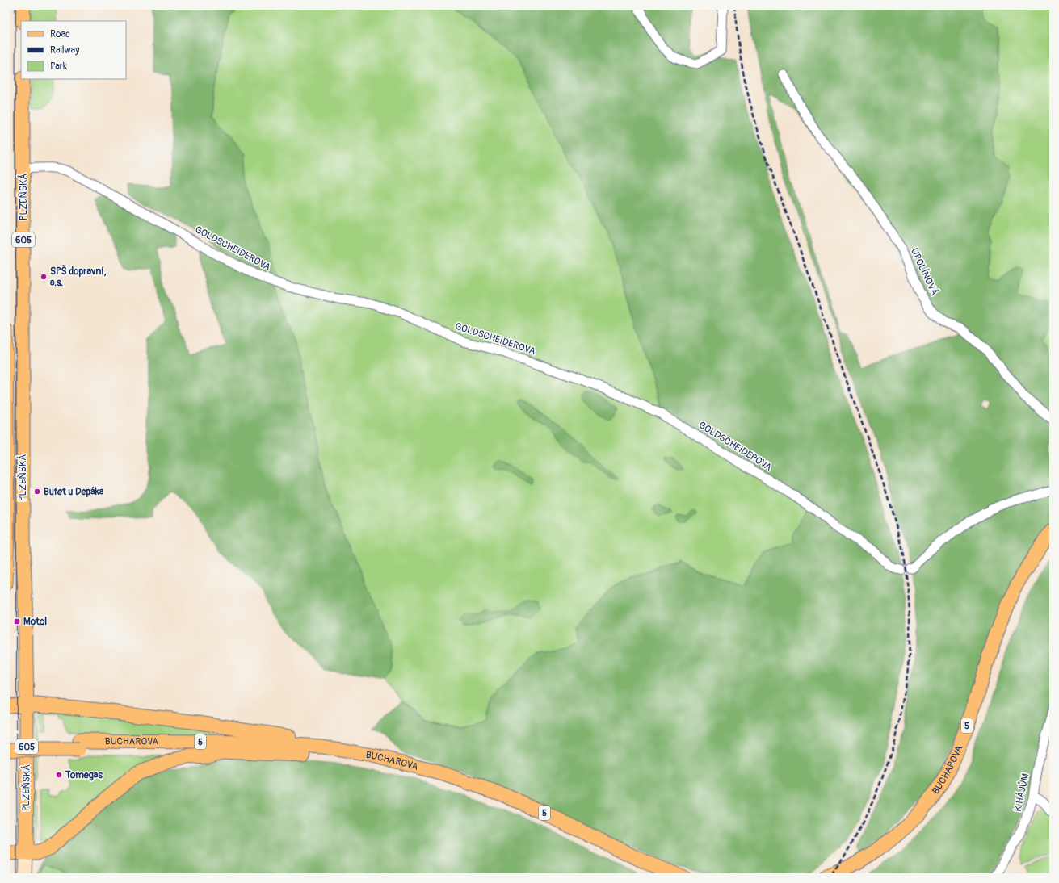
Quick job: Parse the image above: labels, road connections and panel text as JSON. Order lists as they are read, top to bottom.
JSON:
{
  "streets": {
    "main road": [
      "PLZEŇSKÁ",
      "605",
      "5",
      "BUCHAROVA"
    ],
    "street": ["GOLDSCHEIDEROVA", "UPOLÍNOVÁ", "K HÁJŮM"]
  },
  "crossings": [
    ["PLZEŇSKÁ", "GOLDSCHEIDEROVA"],
    ["5", "BUCHAROVA"]
  ],
  "places": {
    "other": ["SPŠ dopravní, a.s.", "Bufet u Depáka", "Tomegas"],
    "transit": ["Motol"]
  },
  "legend": ["Road", "Railway", "Park"]
}
